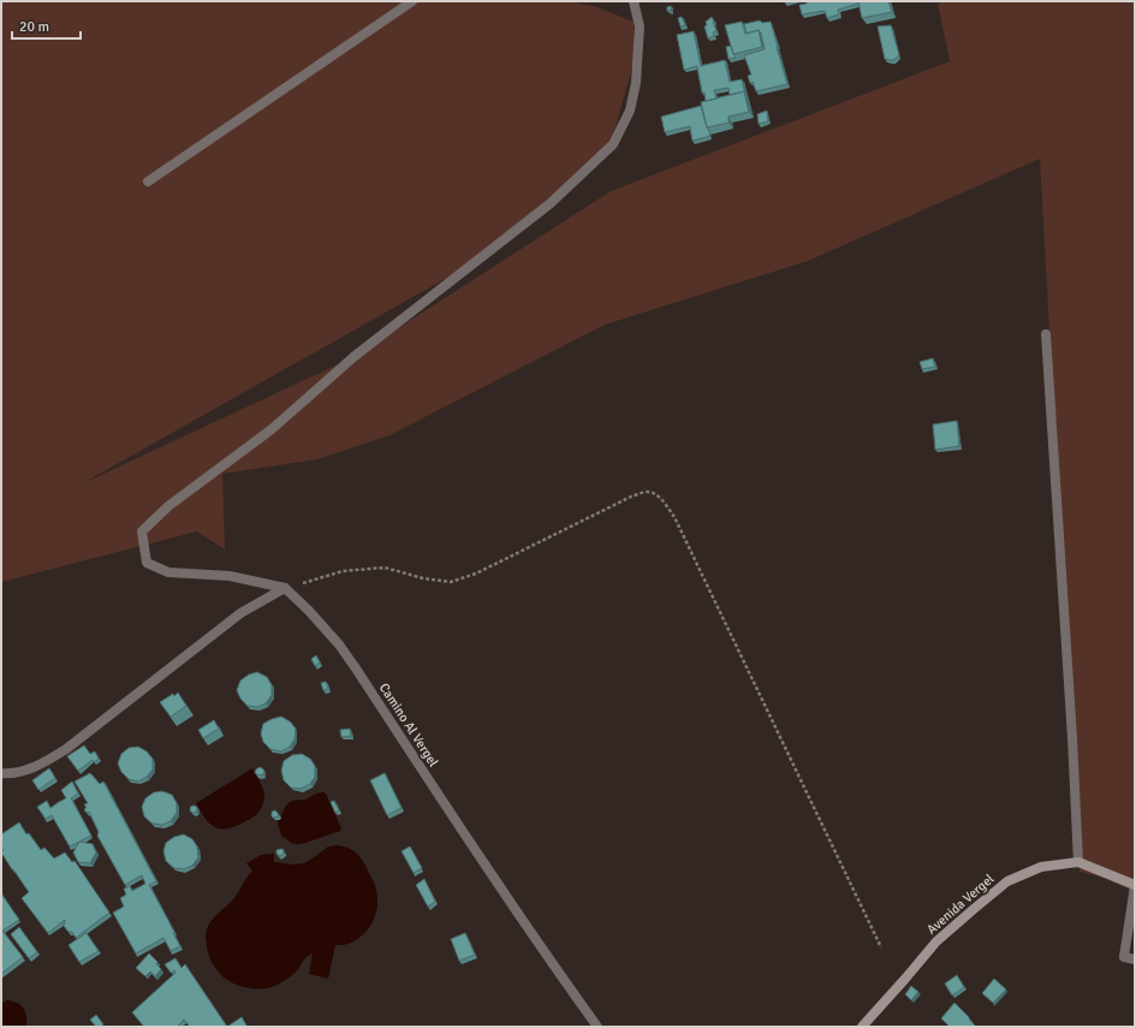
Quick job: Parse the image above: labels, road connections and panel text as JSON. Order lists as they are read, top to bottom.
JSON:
{
  "streets": {
    "street": ["Camino Al Vergel", "Avenida Vergel"]
  },
  "scale_bar": "20 m"
}
